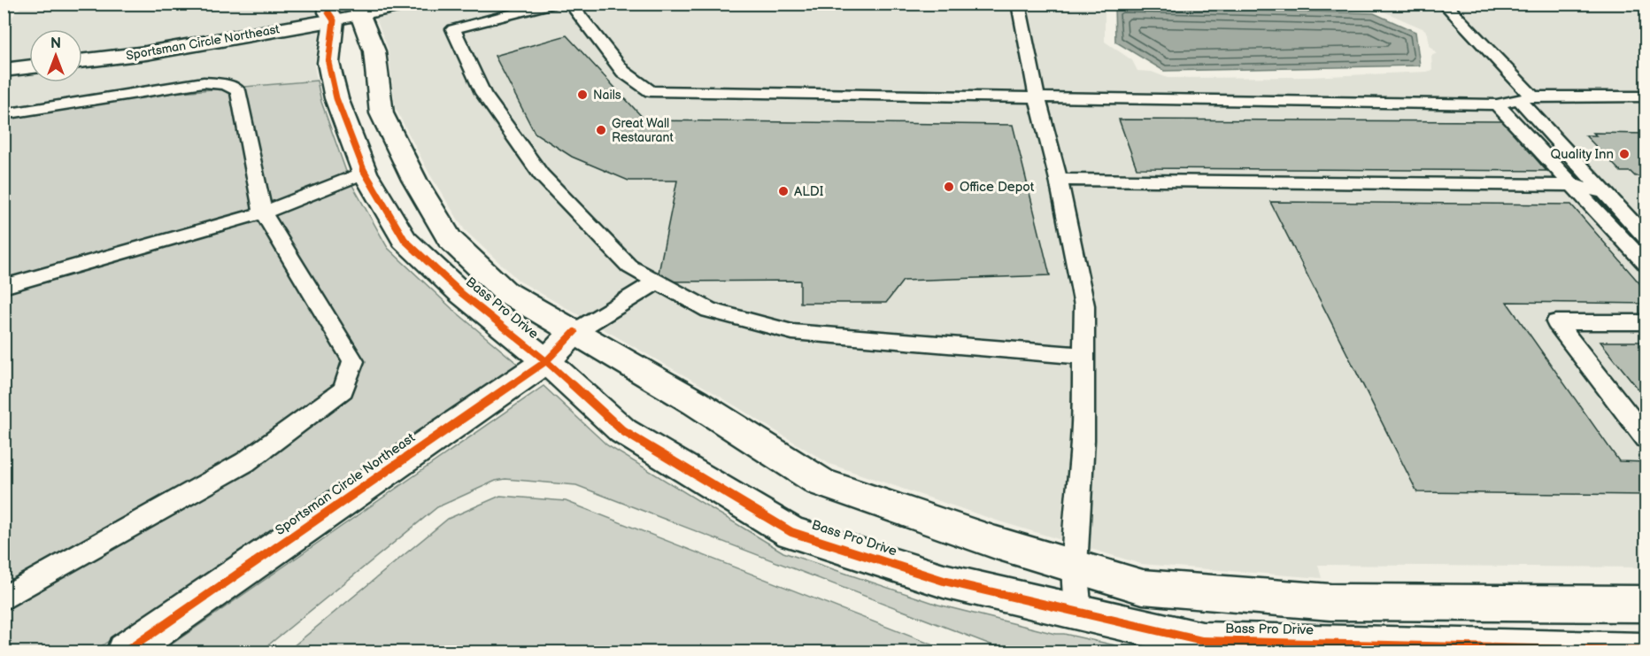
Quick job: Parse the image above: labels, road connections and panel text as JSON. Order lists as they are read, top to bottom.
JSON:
{
  "streets": {
    "street": ["Sportsman Circle Northeast", "Bass Pro Drive"]
  },
  "crossings": [
    ["Sportsman Circle Northeast", "Bass Pro Drive"]
  ],
  "places": [
    "Nails",
    "Great Wall Restaurant",
    "Quality Inn",
    "Office Depot",
    "ALDI"
  ],
  "north": "top"
}
